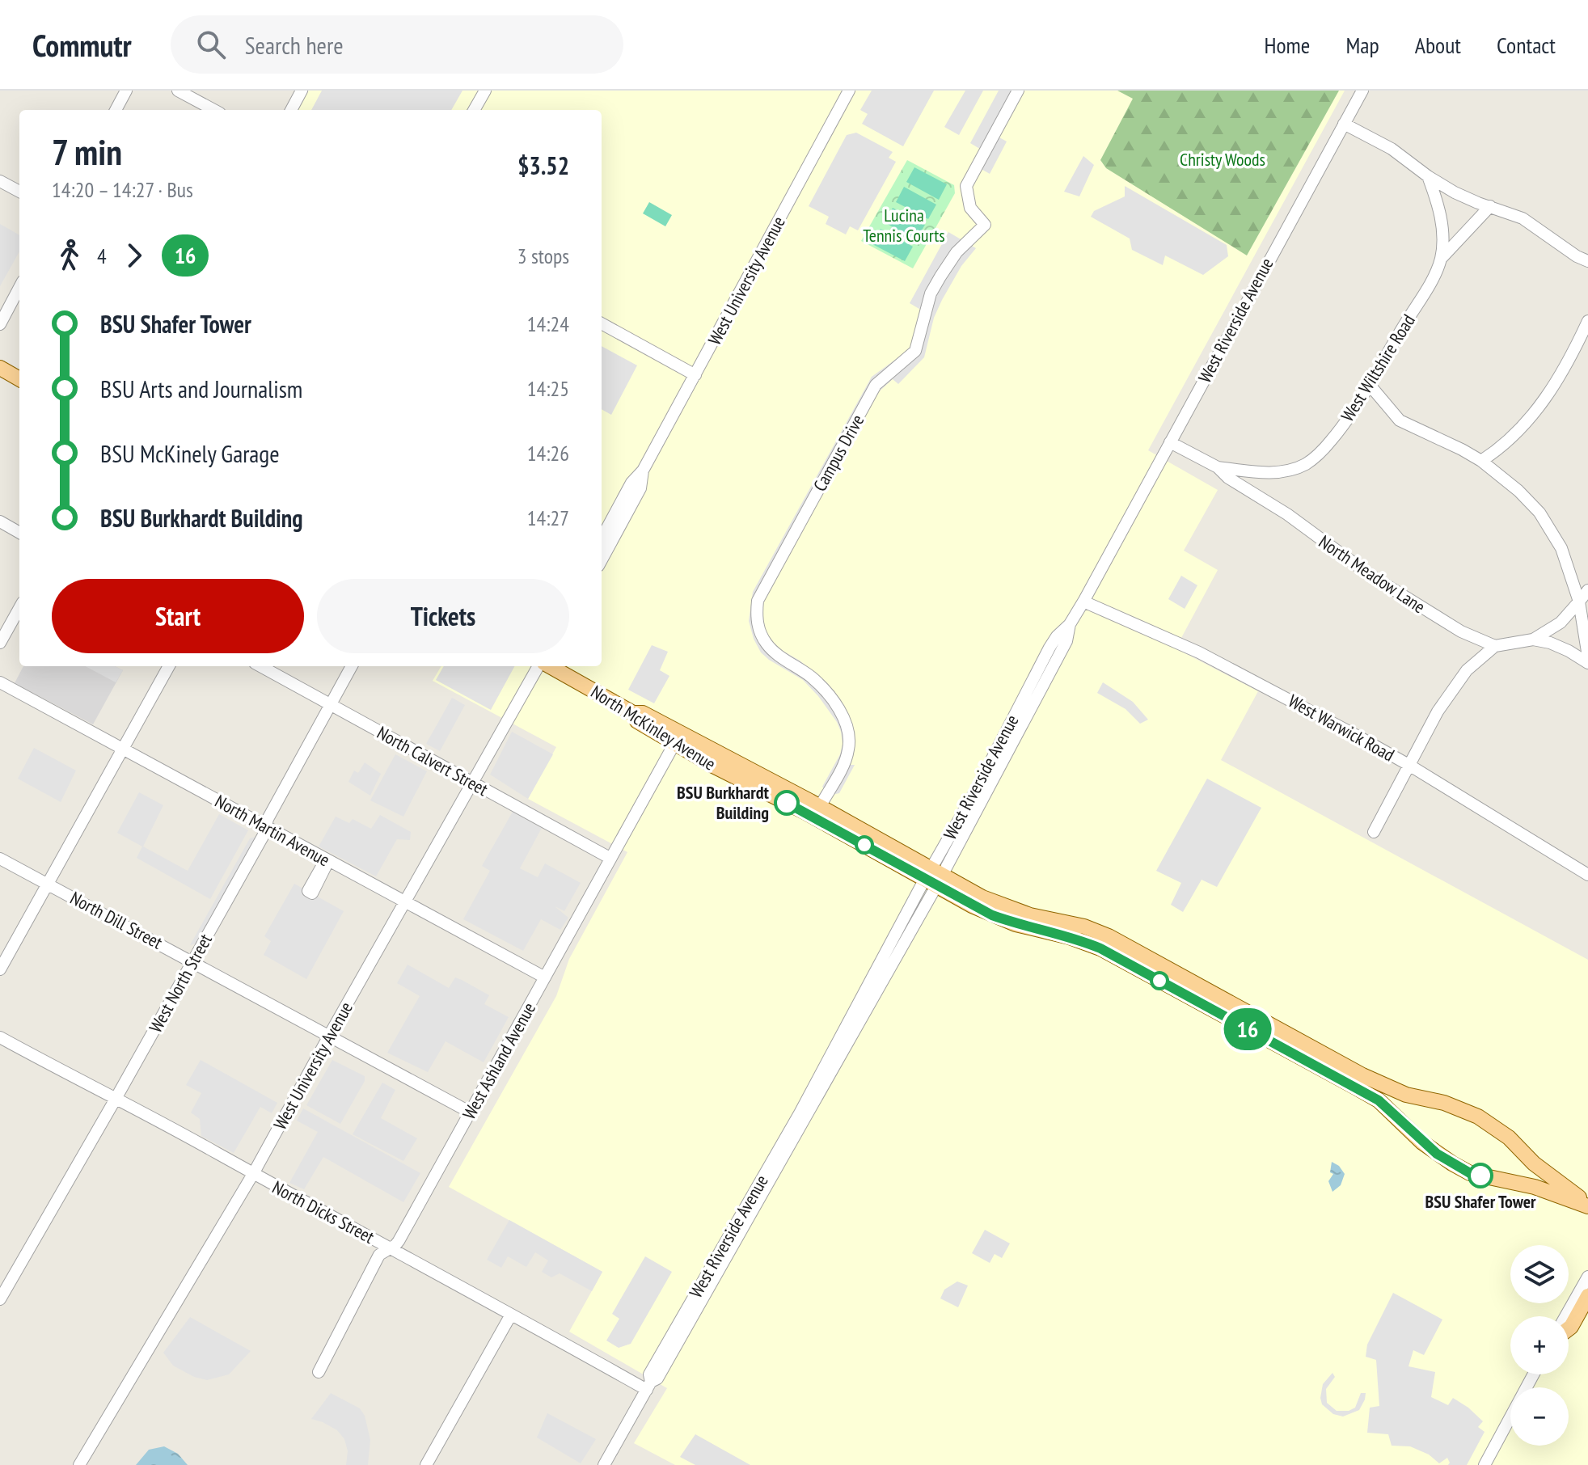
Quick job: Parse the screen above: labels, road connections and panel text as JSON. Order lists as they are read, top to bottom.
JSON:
{
  "streets": {
    "main road": ["North McKinley Avenue"],
    "street": [
      "West University Avenue",
      "West Riverside Avenue",
      "West Wiltshire Road",
      "Campus Drive",
      "North Meadow Lane",
      "West Warwick Road",
      "North Calvert Street",
      "North Martin Avenue",
      "North Dill Street",
      "West North Street",
      "West Ashland Avenue",
      "North Dicks Street"
    ]
  },
  "crossings": [
    ["West University Avenue", "North Calvert Street"],
    ["West University Avenue", "North Martin Avenue"],
    ["West University Avenue", "North Dill Street"],
    ["West University Avenue", "North Dicks Street"],
    ["West Riverside Avenue", "North Meadow Lane"],
    ["West Riverside Avenue", "North McKinley Avenue"],
    ["West Riverside Avenue", "West Warwick Road"],
    ["West Riverside Avenue", "North Dicks Street"],
    ["West Wiltshire Road", "North Meadow Lane"],
    ["Campus Drive", "North McKinley Avenue"],
    ["North McKinley Avenue", "West Ashland Avenue"],
    ["North Calvert Street", "West North Street"],
    ["North Calvert Street", "West Ashland Avenue"],
    ["North Martin Avenue", "West North Street"],
    ["North Martin Avenue", "West Ashland Avenue"],
    ["North Dill Street", "West North Street"],
    ["North Dill Street", "West Ashland Avenue"],
    ["West North Street", "North Dicks Street"],
    ["West Ashland Avenue", "North Dicks Street"]
  ],
  "parks": ["Christy Woods", "Lucina Tennis Courts"],
  "places": ["BSU Burkhardt Building", "BSU Shafer Tower"],
  "lines": ["bus line 16"],
  "page": {
    "header": "Commutr",
    "search": "Search here",
    "nav": [
      "Home",
      "Map",
      "About",
      "Contact"
    ],
    "on_map": "16",
    "heading": ["7 min", "14:20 – 14:27 · Bus", "$3.52"],
    "legs": ["4", "16", "3 stops"],
    "list": [
      {
        "name": "BSU Shafer Tower",
        "value": "14:24"
      },
      {
        "name": "BSU Arts and Journalism",
        "value": "14:25"
      },
      {
        "name": "BSU McKinely Garage",
        "value": "14:26"
      },
      {
        "name": "BSU Burkhardt Building",
        "value": "14:27"
      }
    ],
    "buttons": ["Start", "Tickets"],
    "map_buttons": ["+", "−"]
  }
}
